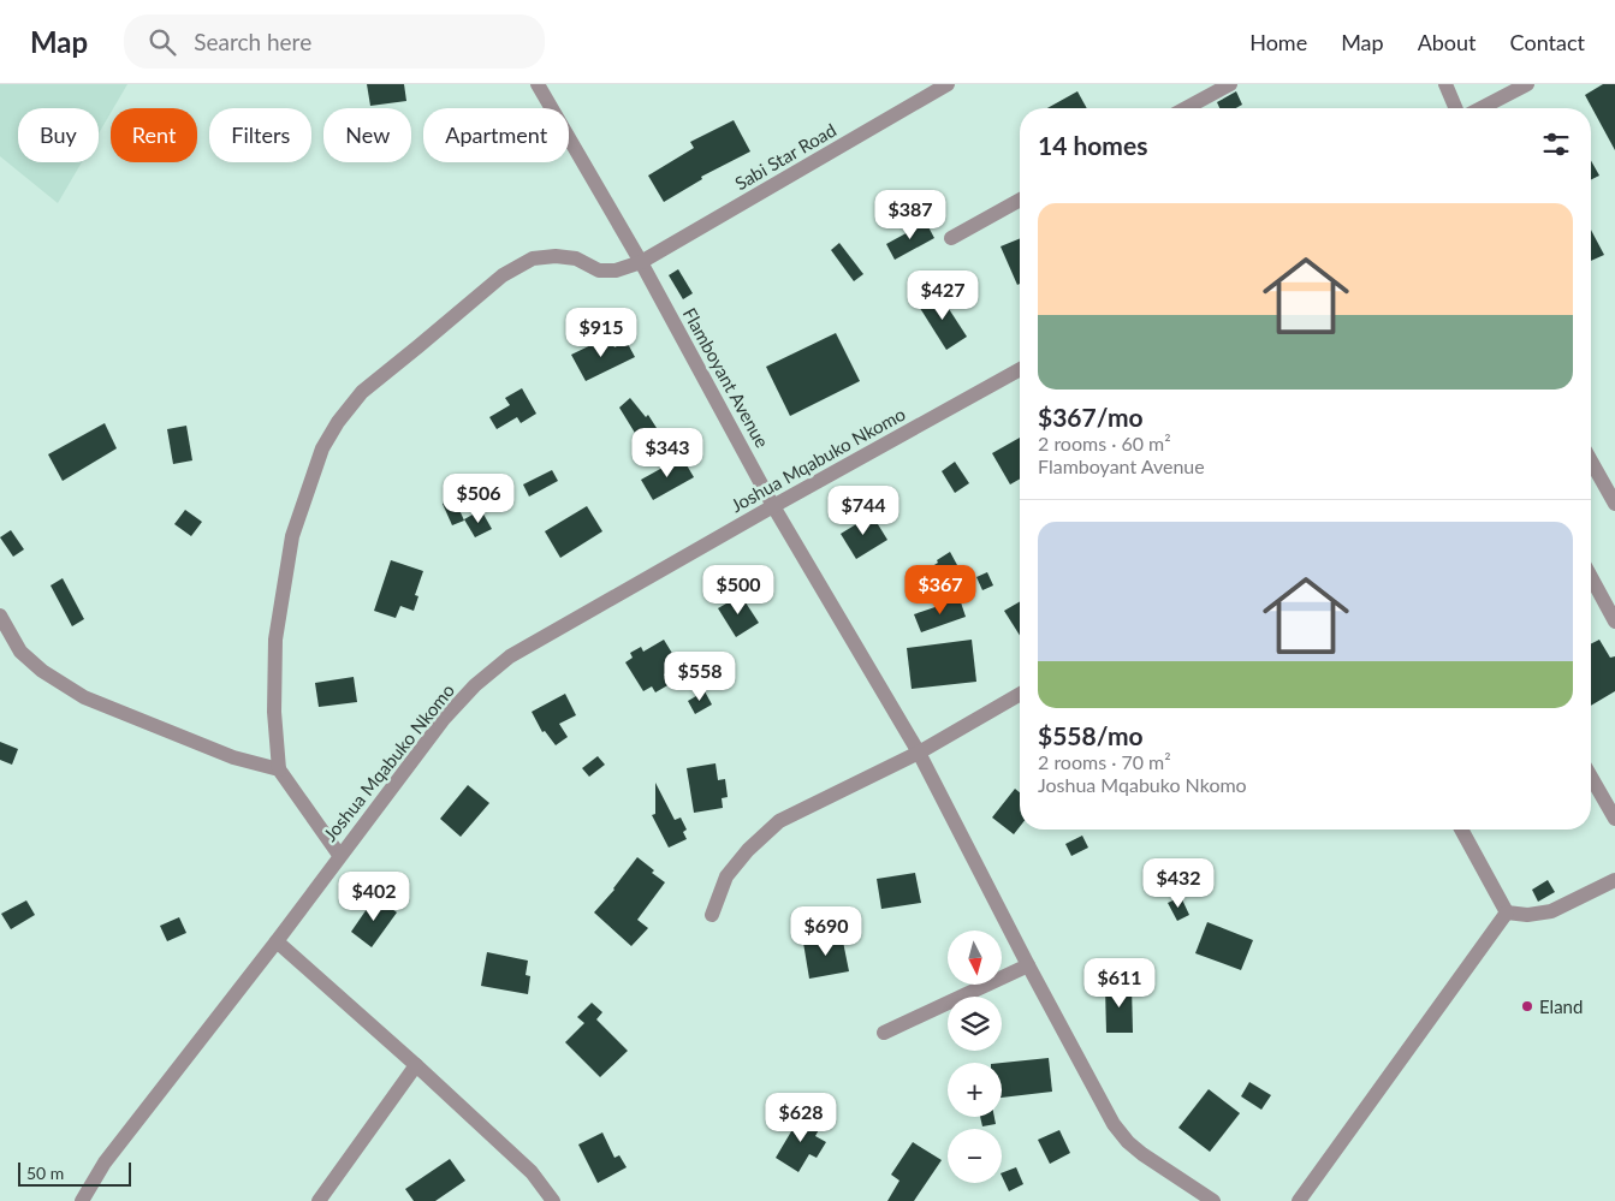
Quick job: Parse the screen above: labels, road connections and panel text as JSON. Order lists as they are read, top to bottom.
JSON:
{
  "streets": {
    "street": ["Sabi Star Road", "Flamboyant Avenue", "Joshua Mqabuko Nkomo"]
  },
  "crossings": [
    ["Sabi Star Road", "Flamboyant Avenue"],
    ["Flamboyant Avenue", "Joshua Mqabuko Nkomo"]
  ],
  "places": ["Eland"],
  "scale_bar": "50 m",
  "north": "bottom",
  "page": {
    "header": "Map",
    "search": "Search here",
    "nav": [
      "Home",
      "Map",
      "About",
      "Contact"
    ],
    "chip": [
      "Buy",
      "Rent",
      "Filters",
      "New",
      "Apartment"
    ],
    "heading": "14 homes",
    "list": [
      {
        "name": "$367/mo",
        "note": "2 rooms · 60 m² · Flamboyant Avenue"
      },
      {
        "name": "$558/mo",
        "note": "2 rooms · 70 m² · Joshua Mqabuko Nkomo"
      }
    ],
    "price": [
      "$387",
      "$427",
      "$915",
      "$343",
      "$506",
      "$744",
      "$500",
      "$367",
      "$558",
      "$432",
      "$402",
      "$690",
      "$611",
      "$628"
    ],
    "map_buttons": ["+", "−"],
    "scale": "50 m"
  }
}
